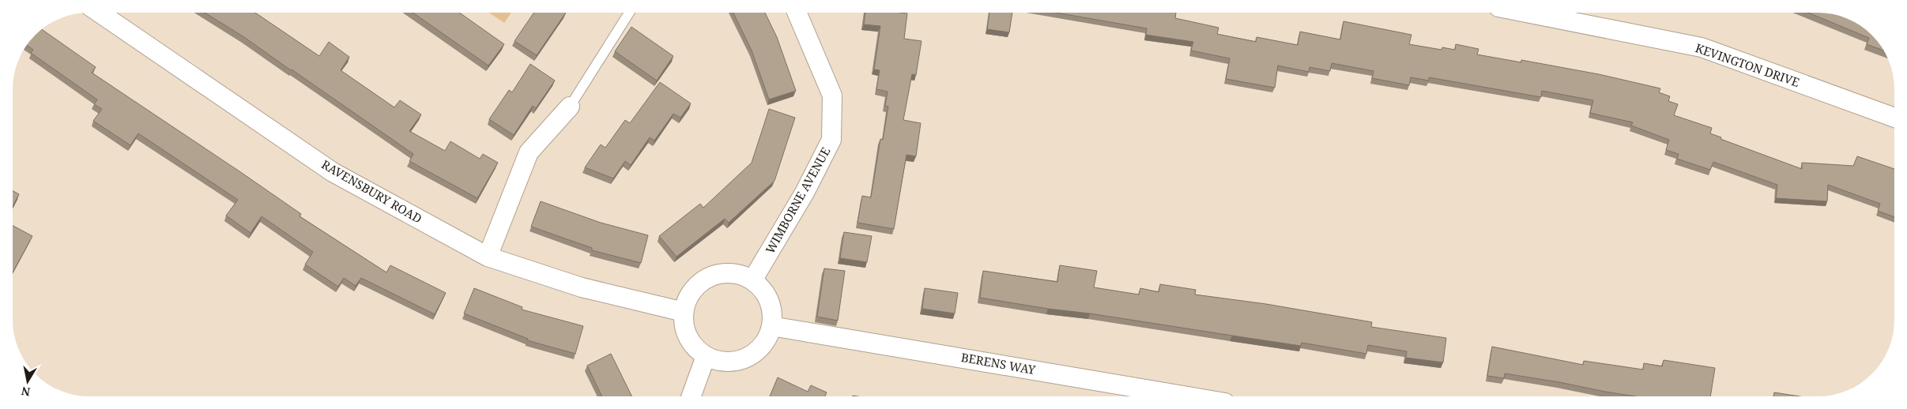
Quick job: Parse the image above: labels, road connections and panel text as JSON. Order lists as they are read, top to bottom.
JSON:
{
  "streets": {
    "street": [
      "KEVINGTON DRIVE",
      "RAVENSBURY ROAD",
      "WIMBORNE AVENUE",
      "BERENS WAY"
    ]
  },
  "crossings": [
    ["RAVENSBURY ROAD", "WIMBORNE AVENUE"],
    ["RAVENSBURY ROAD", "BERENS WAY"],
    ["WIMBORNE AVENUE", "BERENS WAY"]
  ],
  "north": "bottom"
}
